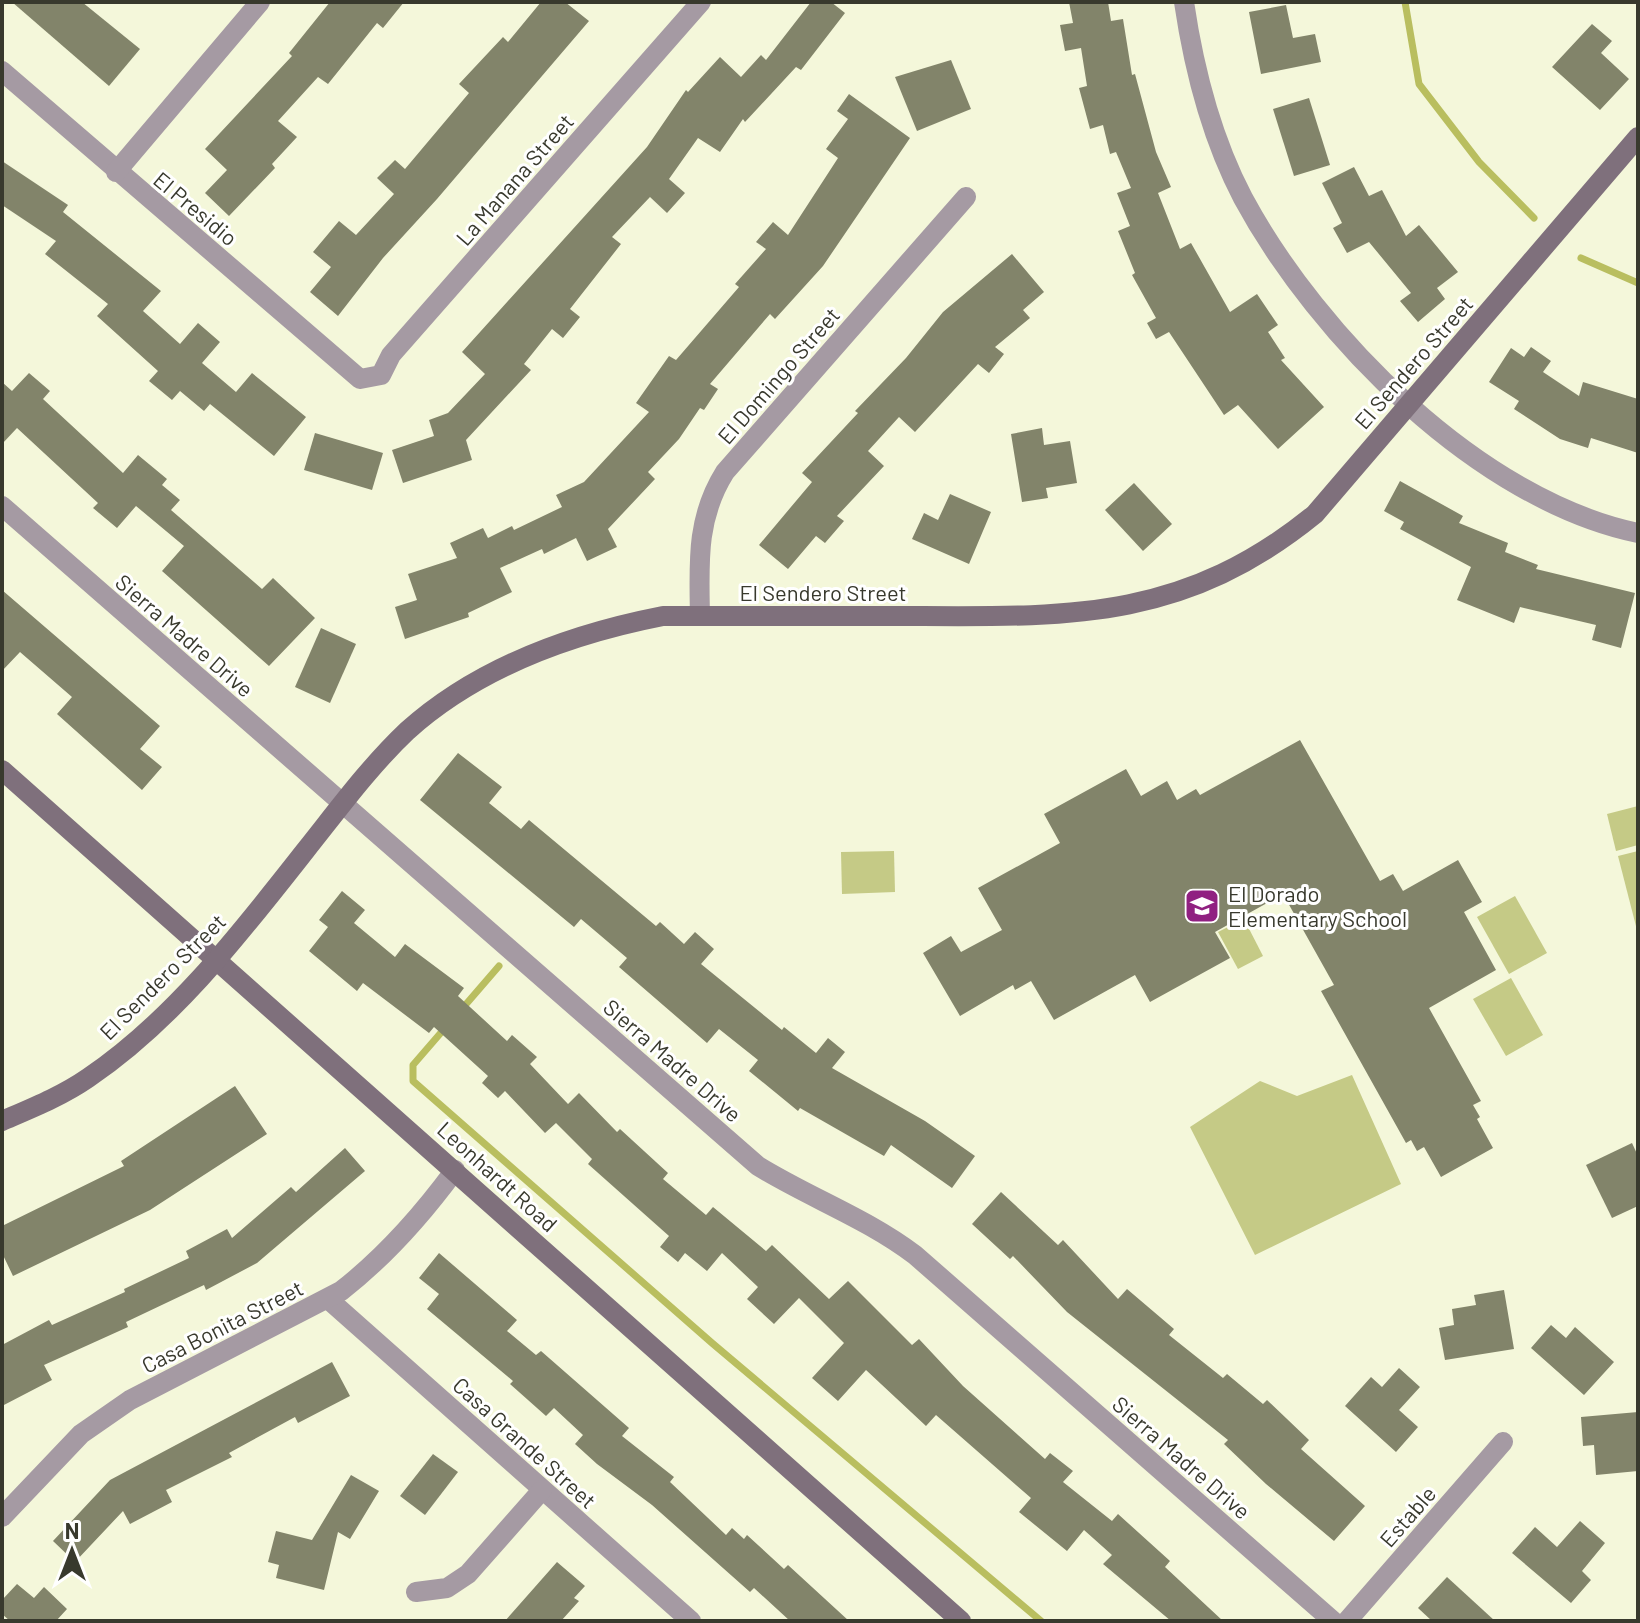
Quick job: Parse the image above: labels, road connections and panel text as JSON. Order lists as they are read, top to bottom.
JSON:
{
  "streets": {
    "street": [
      "La Manana Street",
      "El Presidio",
      "El Sendero Street",
      "El Domingo Street",
      "Sierra Madre Drive",
      "Leonhardt Road",
      "Casa Bonita Street",
      "Casa Grande Street",
      "Estable"
    ]
  },
  "crossings": [
    ["La Manana Street", "El Presidio"],
    ["El Sendero Street", "El Domingo Street"],
    ["El Sendero Street", "Sierra Madre Drive"],
    ["El Sendero Street", "Leonhardt Road"],
    ["Leonhardt Road", "Casa Bonita Street"],
    ["Casa Bonita Street", "Casa Grande Street"]
  ],
  "places": {
    "school or university": ["El Dorado Elementary School"]
  },
  "north": "top"
}
